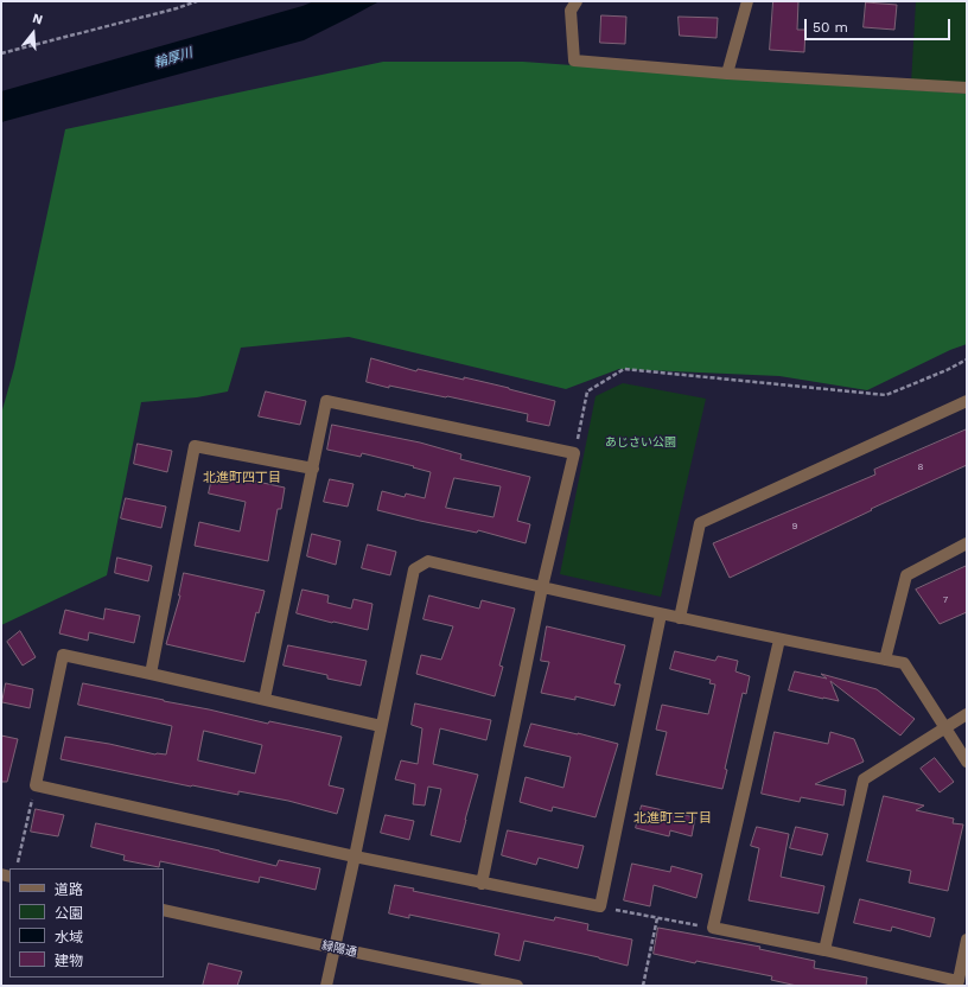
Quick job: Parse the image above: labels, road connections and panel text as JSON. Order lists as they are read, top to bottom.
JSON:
{
  "streets": {
    "street": ["緑陽通"]
  },
  "districts": ["北進町四丁目", "北進町三丁目"],
  "water": ["輪厚川"],
  "parks": ["あじさい公園"],
  "house_numbers": ["8", "9", "7"],
  "legend": [
    "道路",
    "公園",
    "水域",
    "建物"
  ],
  "scale_bar": "50 m",
  "north": "top"
}
